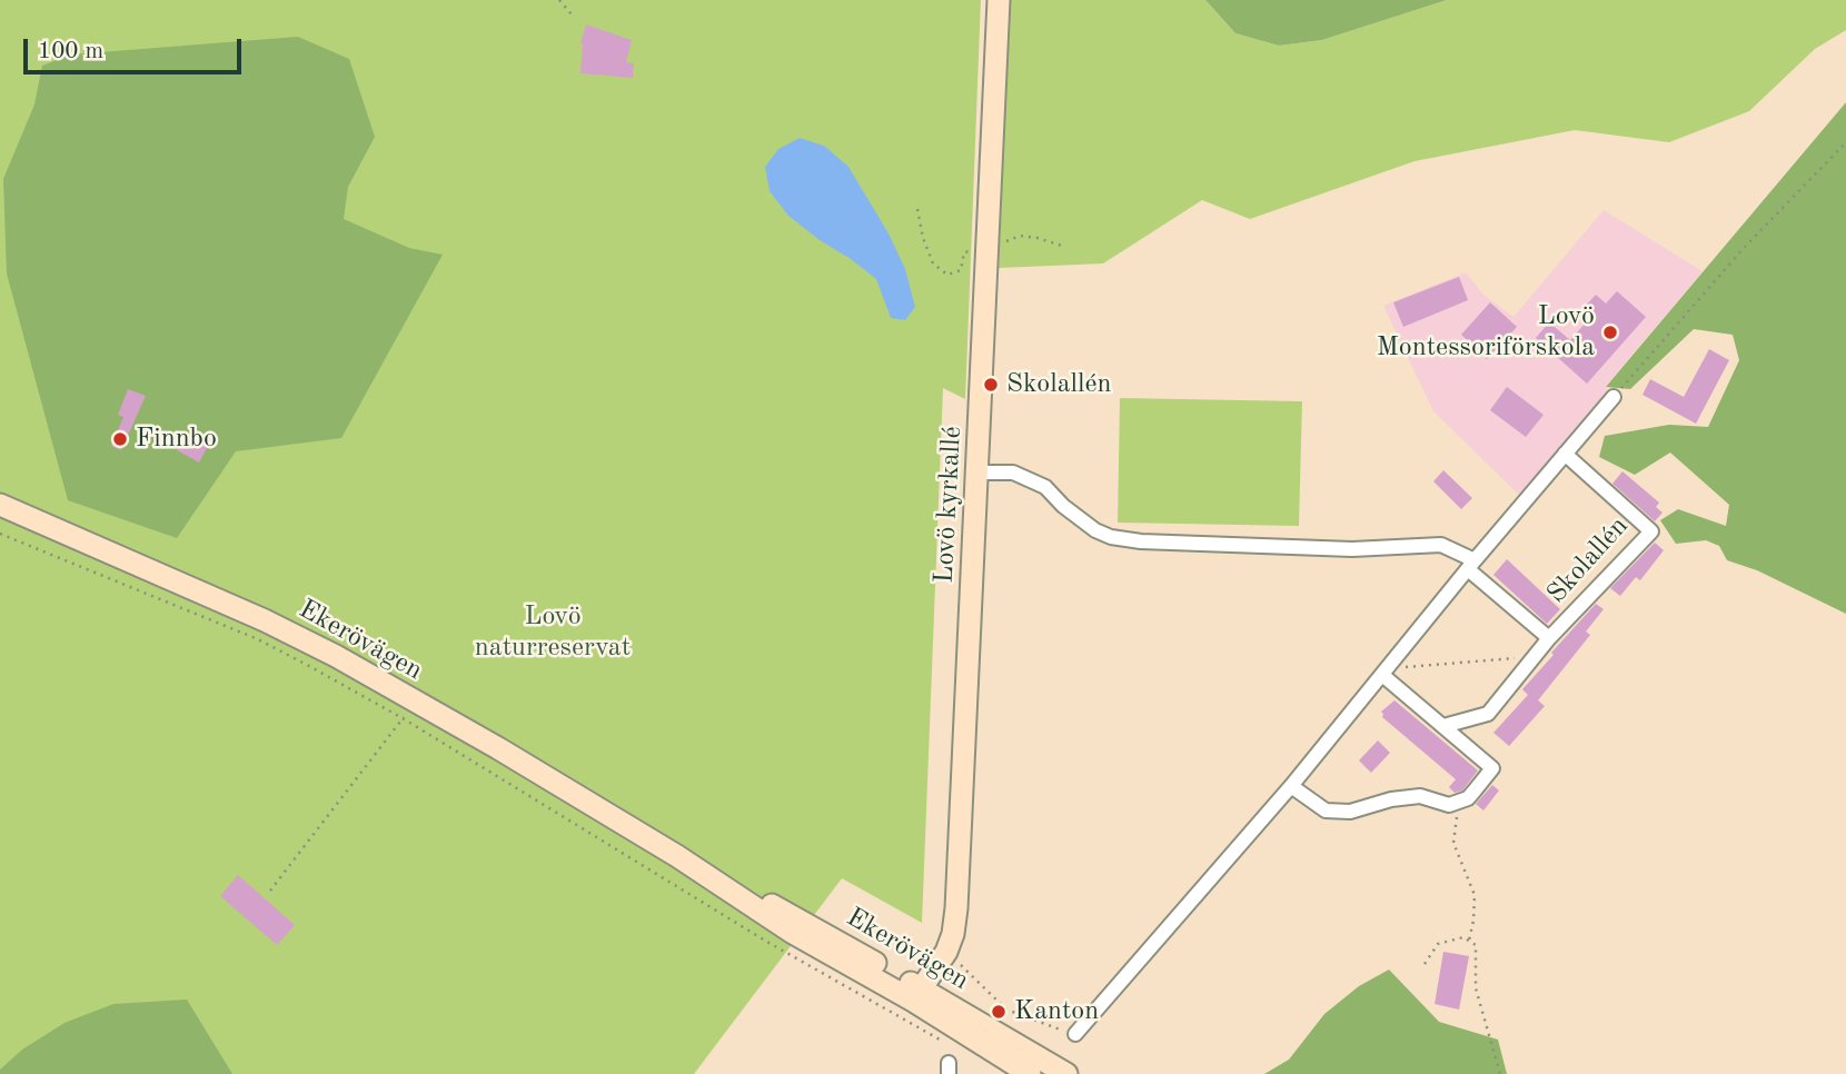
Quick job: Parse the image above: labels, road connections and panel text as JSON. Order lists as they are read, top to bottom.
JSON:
{
  "streets": {
    "main road": ["Lovö kyrkallé", "Ekerövägen"],
    "street": ["Skolallén"]
  },
  "crossings": [
    ["Lovö kyrkallé", "Skolallén"],
    ["Lovö kyrkallé", "Ekerövägen"]
  ],
  "parks": ["Lovö naturreservat"],
  "places": [
    "Lovö Montessoriförskola",
    "Skolallén",
    "Finnbo",
    "Kanton"
  ],
  "scale_bar": "100 m"
}
